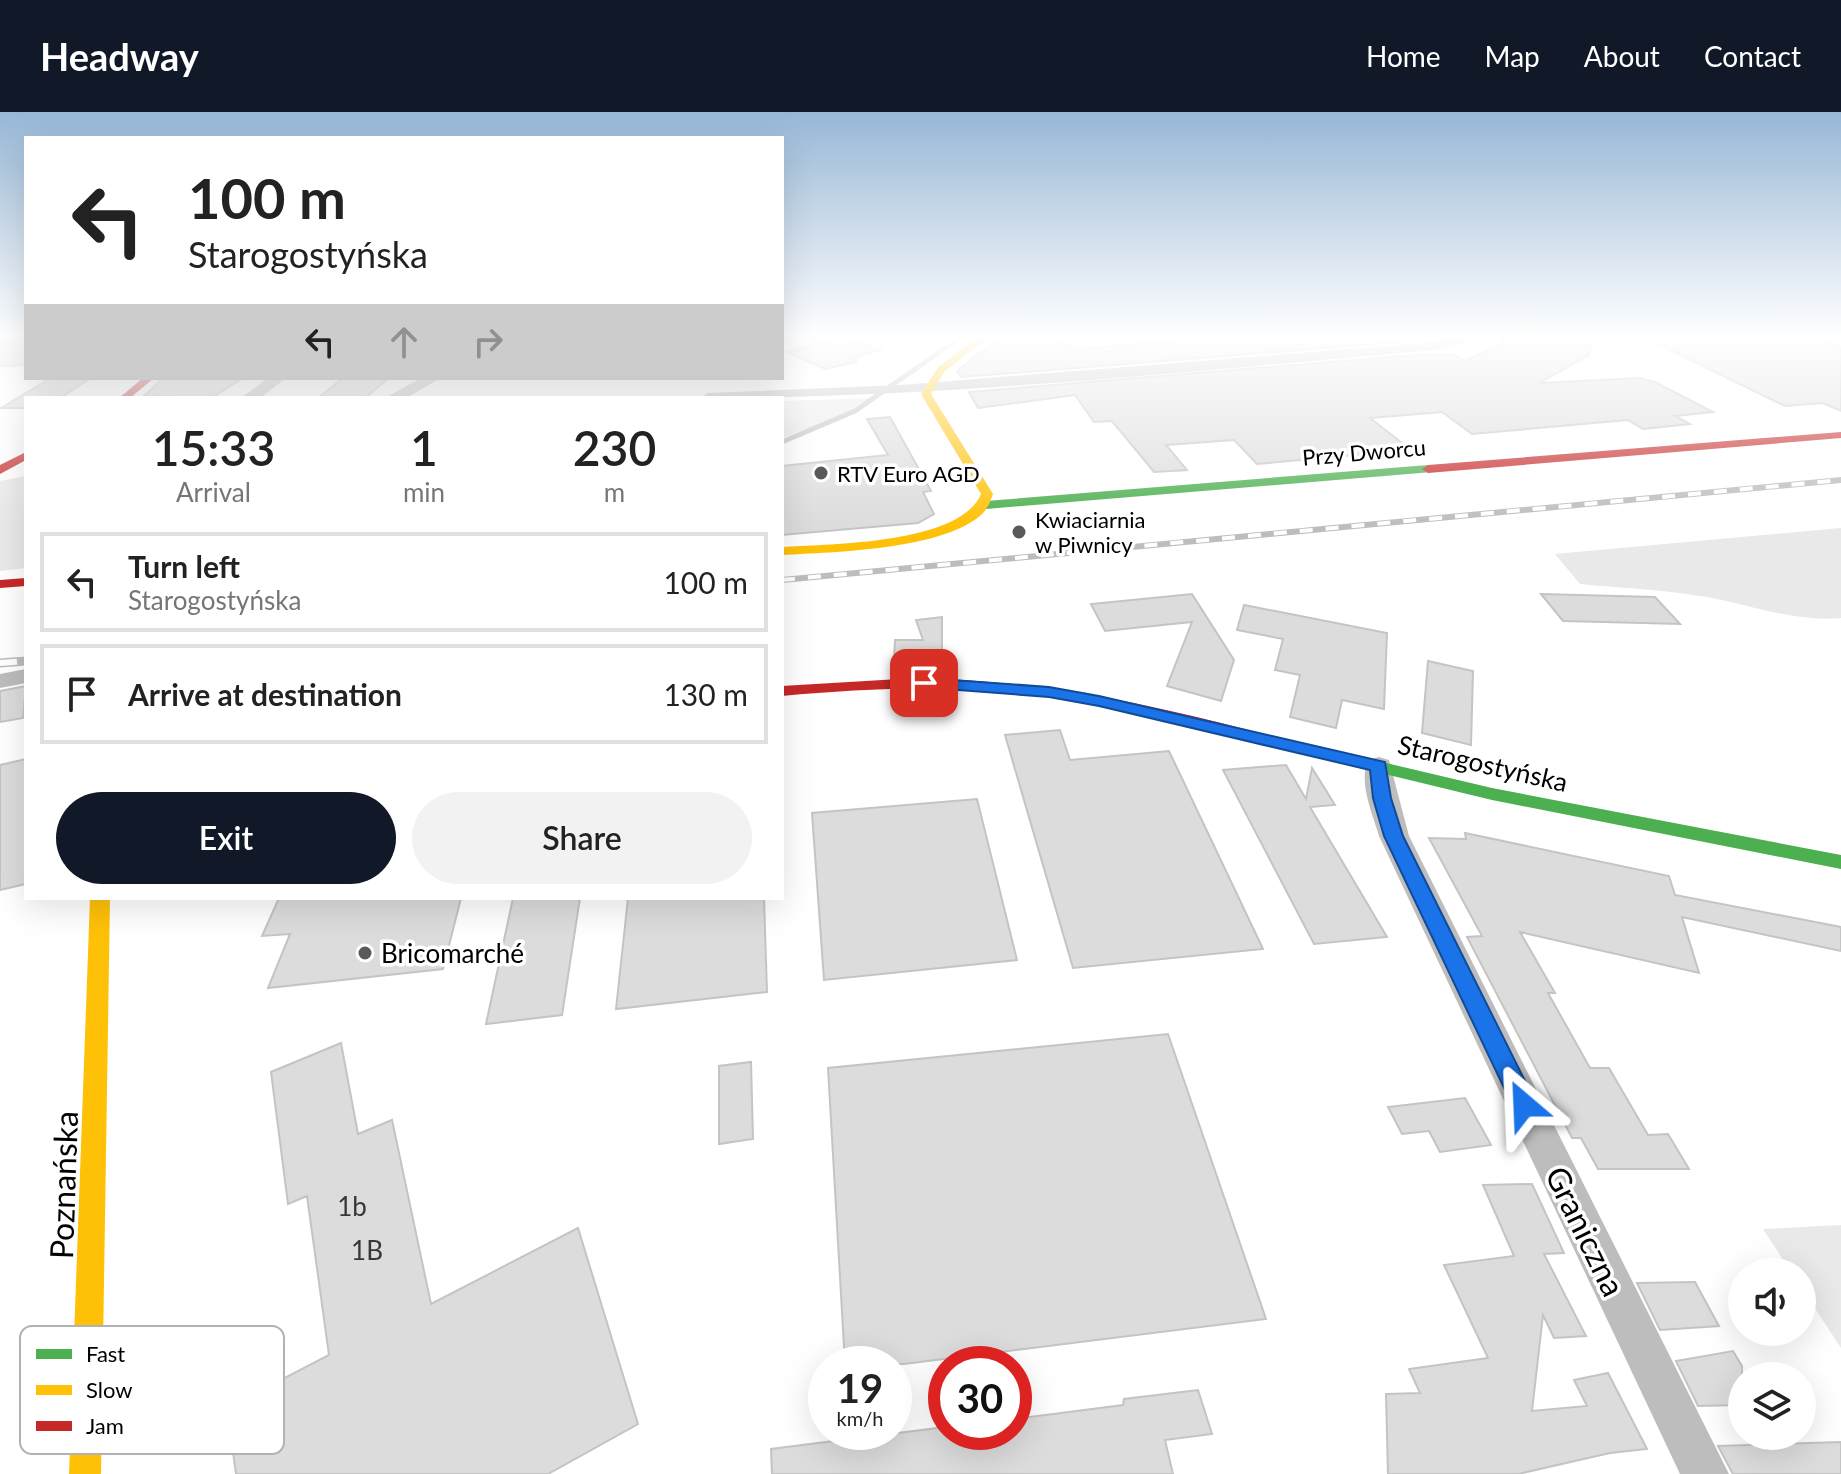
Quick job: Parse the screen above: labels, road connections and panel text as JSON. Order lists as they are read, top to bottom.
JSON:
{
  "streets": {
    "street": [
      "Przy Dworcu",
      "Starogostyńska",
      "Poznańska",
      "Graniczna"
    ]
  },
  "crossings": [
    ["Starogostyńska", "Graniczna"]
  ],
  "places": ["RTV Euro AGD", "Kwiaciarnia w Piwnicy", "Bricomarché"],
  "house_numbers": ["1b", "1B"],
  "legend": ["Fast", "Slow", "Jam"],
  "page": {
    "header": "Headway",
    "nav": [
      "Home",
      "Map",
      "About",
      "Contact"
    ],
    "turn": ["100 m", "Starogostyńska"],
    "eta": [
      "15:33",
      "Arrival",
      "1",
      "min",
      "230",
      "m"
    ],
    "list": [
      {
        "name": "Turn left",
        "note": "Starogostyńska",
        "value": "100 m"
      },
      {
        "name": "Arrive at destination",
        "value": "130 m"
      }
    ],
    "buttons": ["Exit", "Share"],
    "speed": "19 km/h",
    "limit": "30"
  }
}
